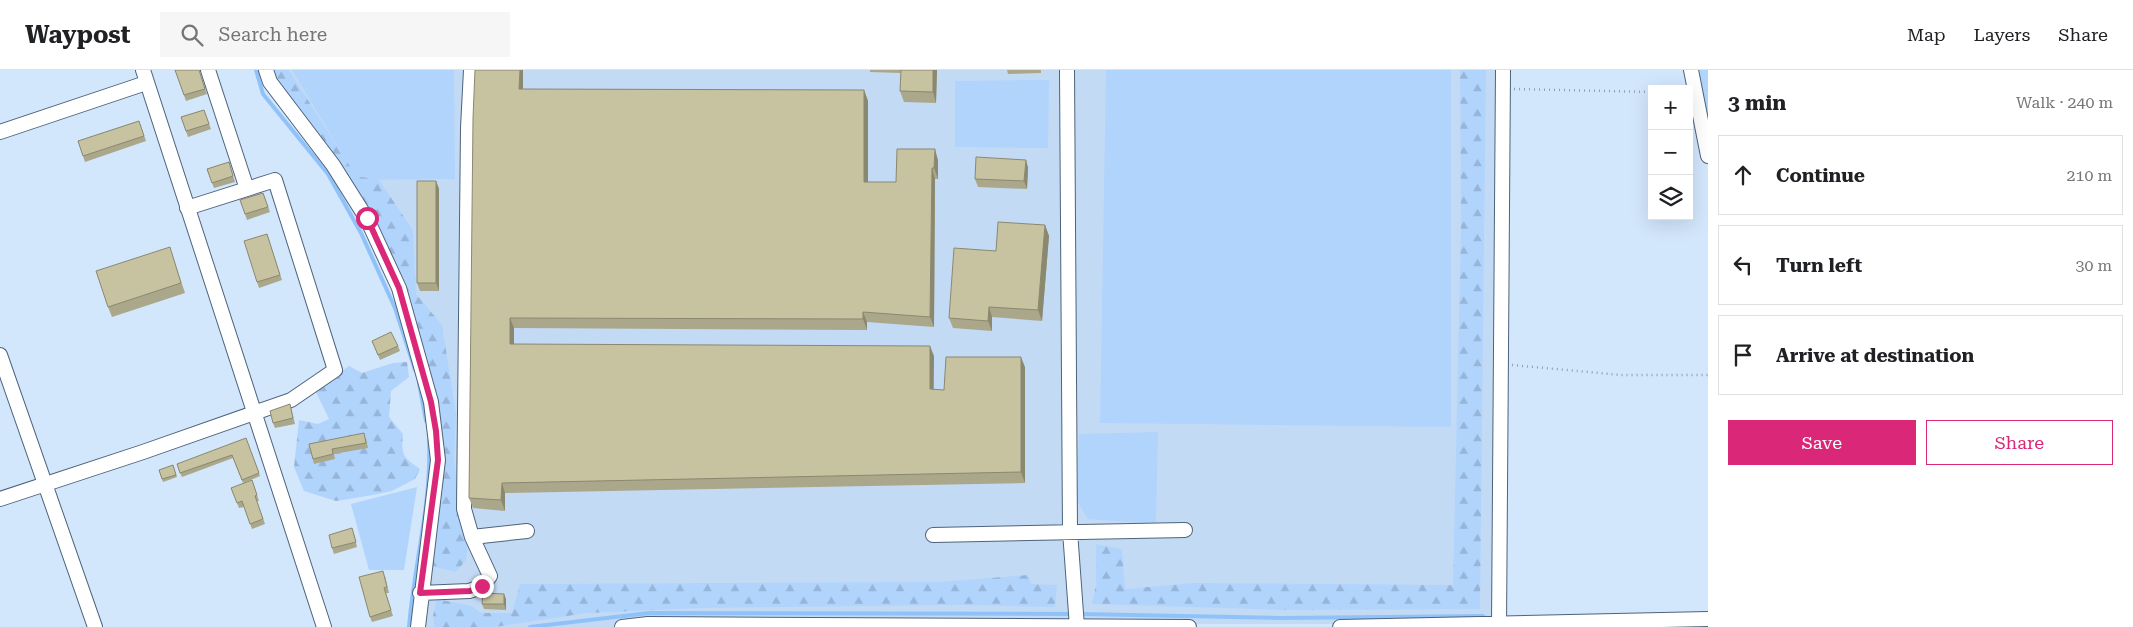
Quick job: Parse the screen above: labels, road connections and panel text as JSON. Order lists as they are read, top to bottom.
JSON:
{
  "page": {
    "header": "Waypost",
    "search": "Search here",
    "nav": ["Map", "Layers", "Share"],
    "heading": ["3 min", "Walk · 240 m"],
    "map_buttons": ["+", "−"],
    "list": [
      ["Continue", "210 m"],
      ["Turn left", "30 m"],
      "Arrive at destination"
    ],
    "buttons": ["Save", "Share"]
  }
}
